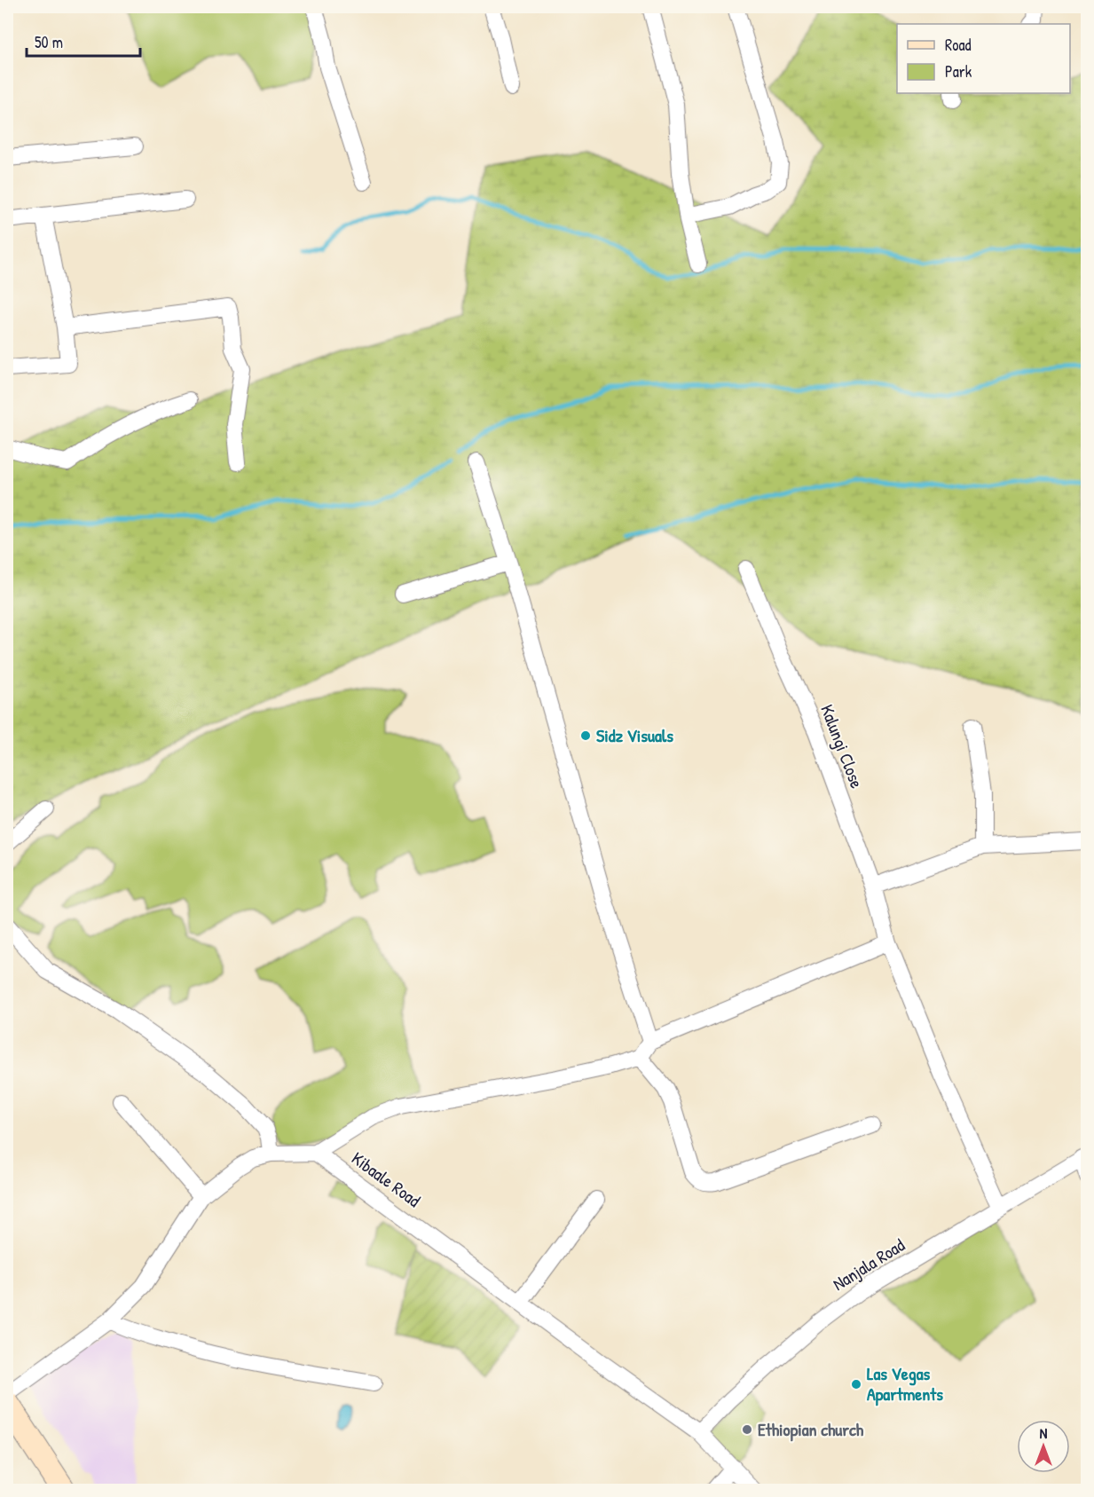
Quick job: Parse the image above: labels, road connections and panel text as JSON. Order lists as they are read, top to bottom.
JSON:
{
  "streets": {
    "street": ["Kalungi Close", "Kibaale Road", "Nanjala Road"]
  },
  "crossings": [
    ["Kalungi Close", "Nanjala Road"],
    ["Kibaale Road", "Nanjala Road"]
  ],
  "places": ["Sidz Visuals", "Las Vegas Apartments", "Ethiopian church"],
  "legend": ["Road", "Park"],
  "scale_bar": "50 m",
  "north": "top"
}
